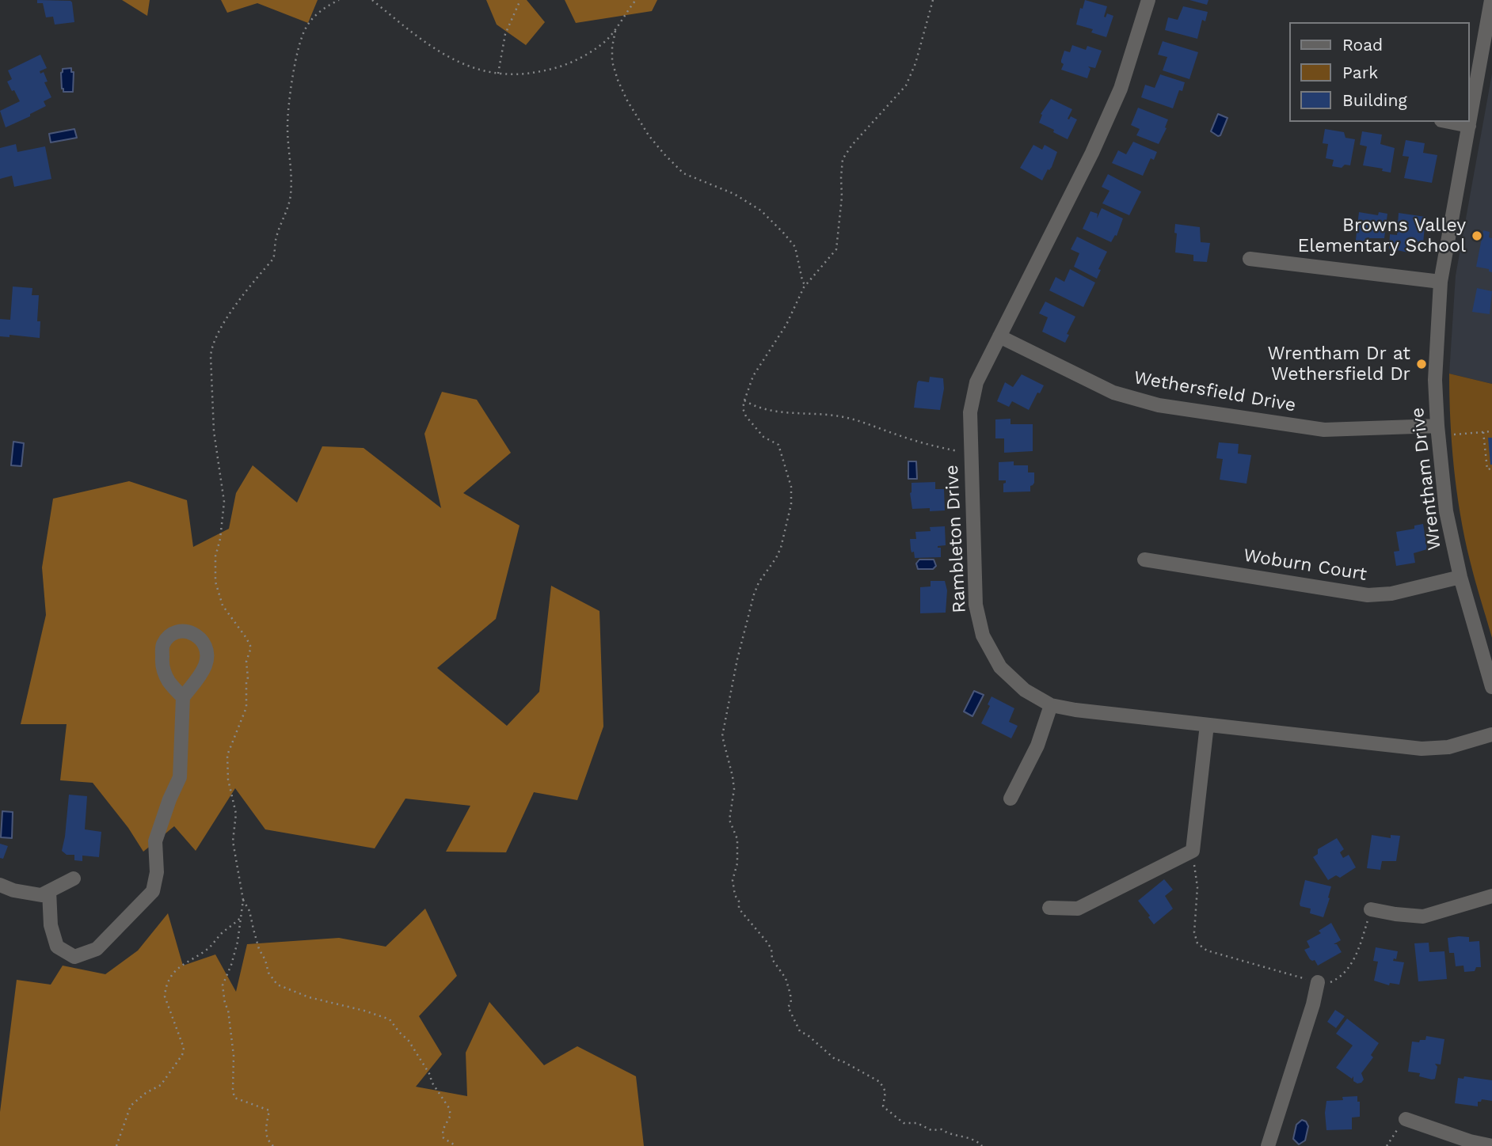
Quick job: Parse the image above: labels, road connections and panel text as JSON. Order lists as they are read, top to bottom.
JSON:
{
  "streets": {
    "street": [
      "Wethersfield Drive",
      "Wrentham Drive",
      "Rambleton Drive",
      "Woburn Court"
    ]
  },
  "crossings": [
    ["Wethersfield Drive", "Wrentham Drive"],
    ["Wethersfield Drive", "Rambleton Drive"],
    ["Wrentham Drive", "Woburn Court"]
  ],
  "places": ["Browns Valley Elementary School", "Wrentham Dr at Wethersfield Dr"],
  "legend": ["Road", "Park", "Building"]
}
